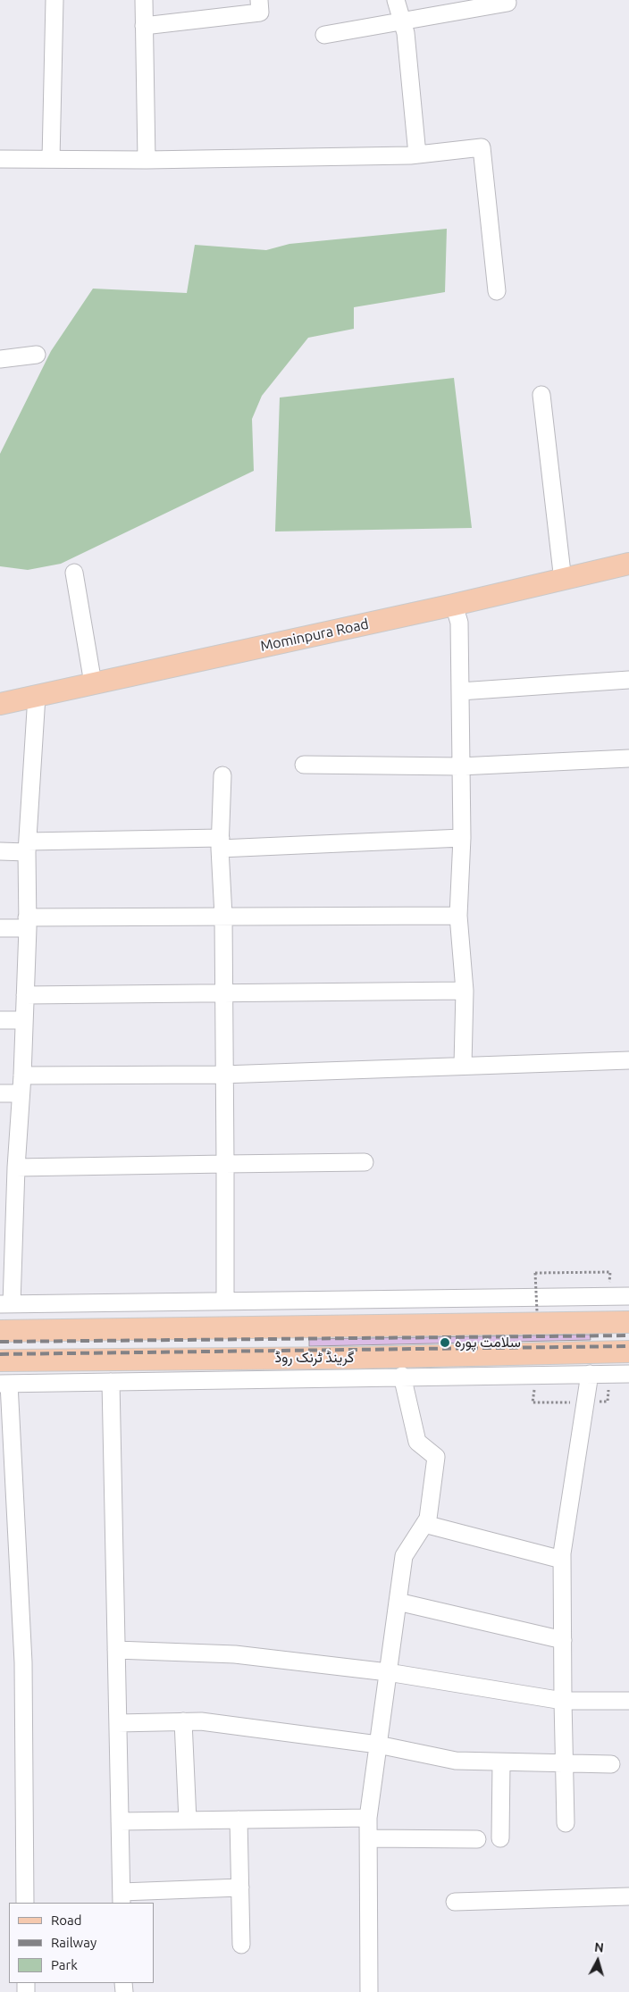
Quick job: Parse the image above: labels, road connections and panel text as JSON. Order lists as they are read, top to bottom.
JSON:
{
  "streets": {
    "main road": ["Mominpura Road", "گرینڈ ٹرنک روڈ"]
  },
  "places": ["سلامت پورہ"],
  "legend": ["Road", "Railway", "Park"],
  "north": "top"
}
